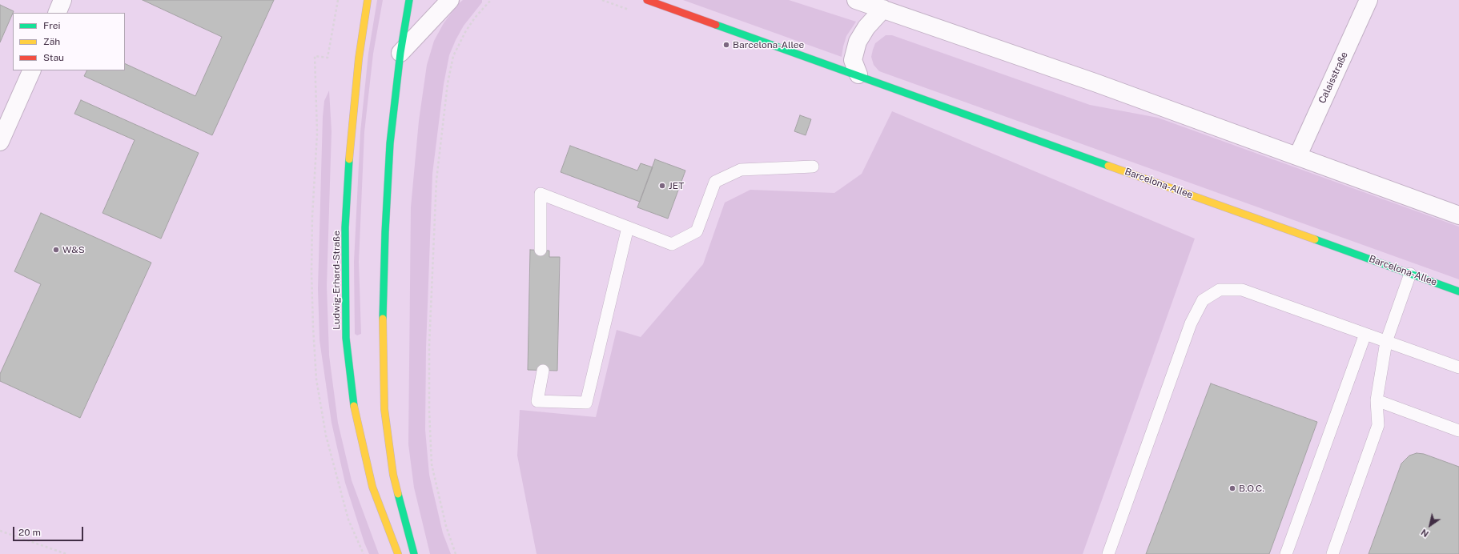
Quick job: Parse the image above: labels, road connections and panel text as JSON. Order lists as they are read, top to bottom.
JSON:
{
  "streets": {
    "main road": ["Barcelona-Allee", "Ludwig-Erhard-Straße"],
    "street": ["Calaisstraße"]
  },
  "places": [
    "Barcelona-Allee",
    "JET",
    "W&S",
    "B.O.C."
  ],
  "legend": ["Frei", "Zäh", "Stau"],
  "scale_bar": "20 m",
  "north": "bottom left"
}
